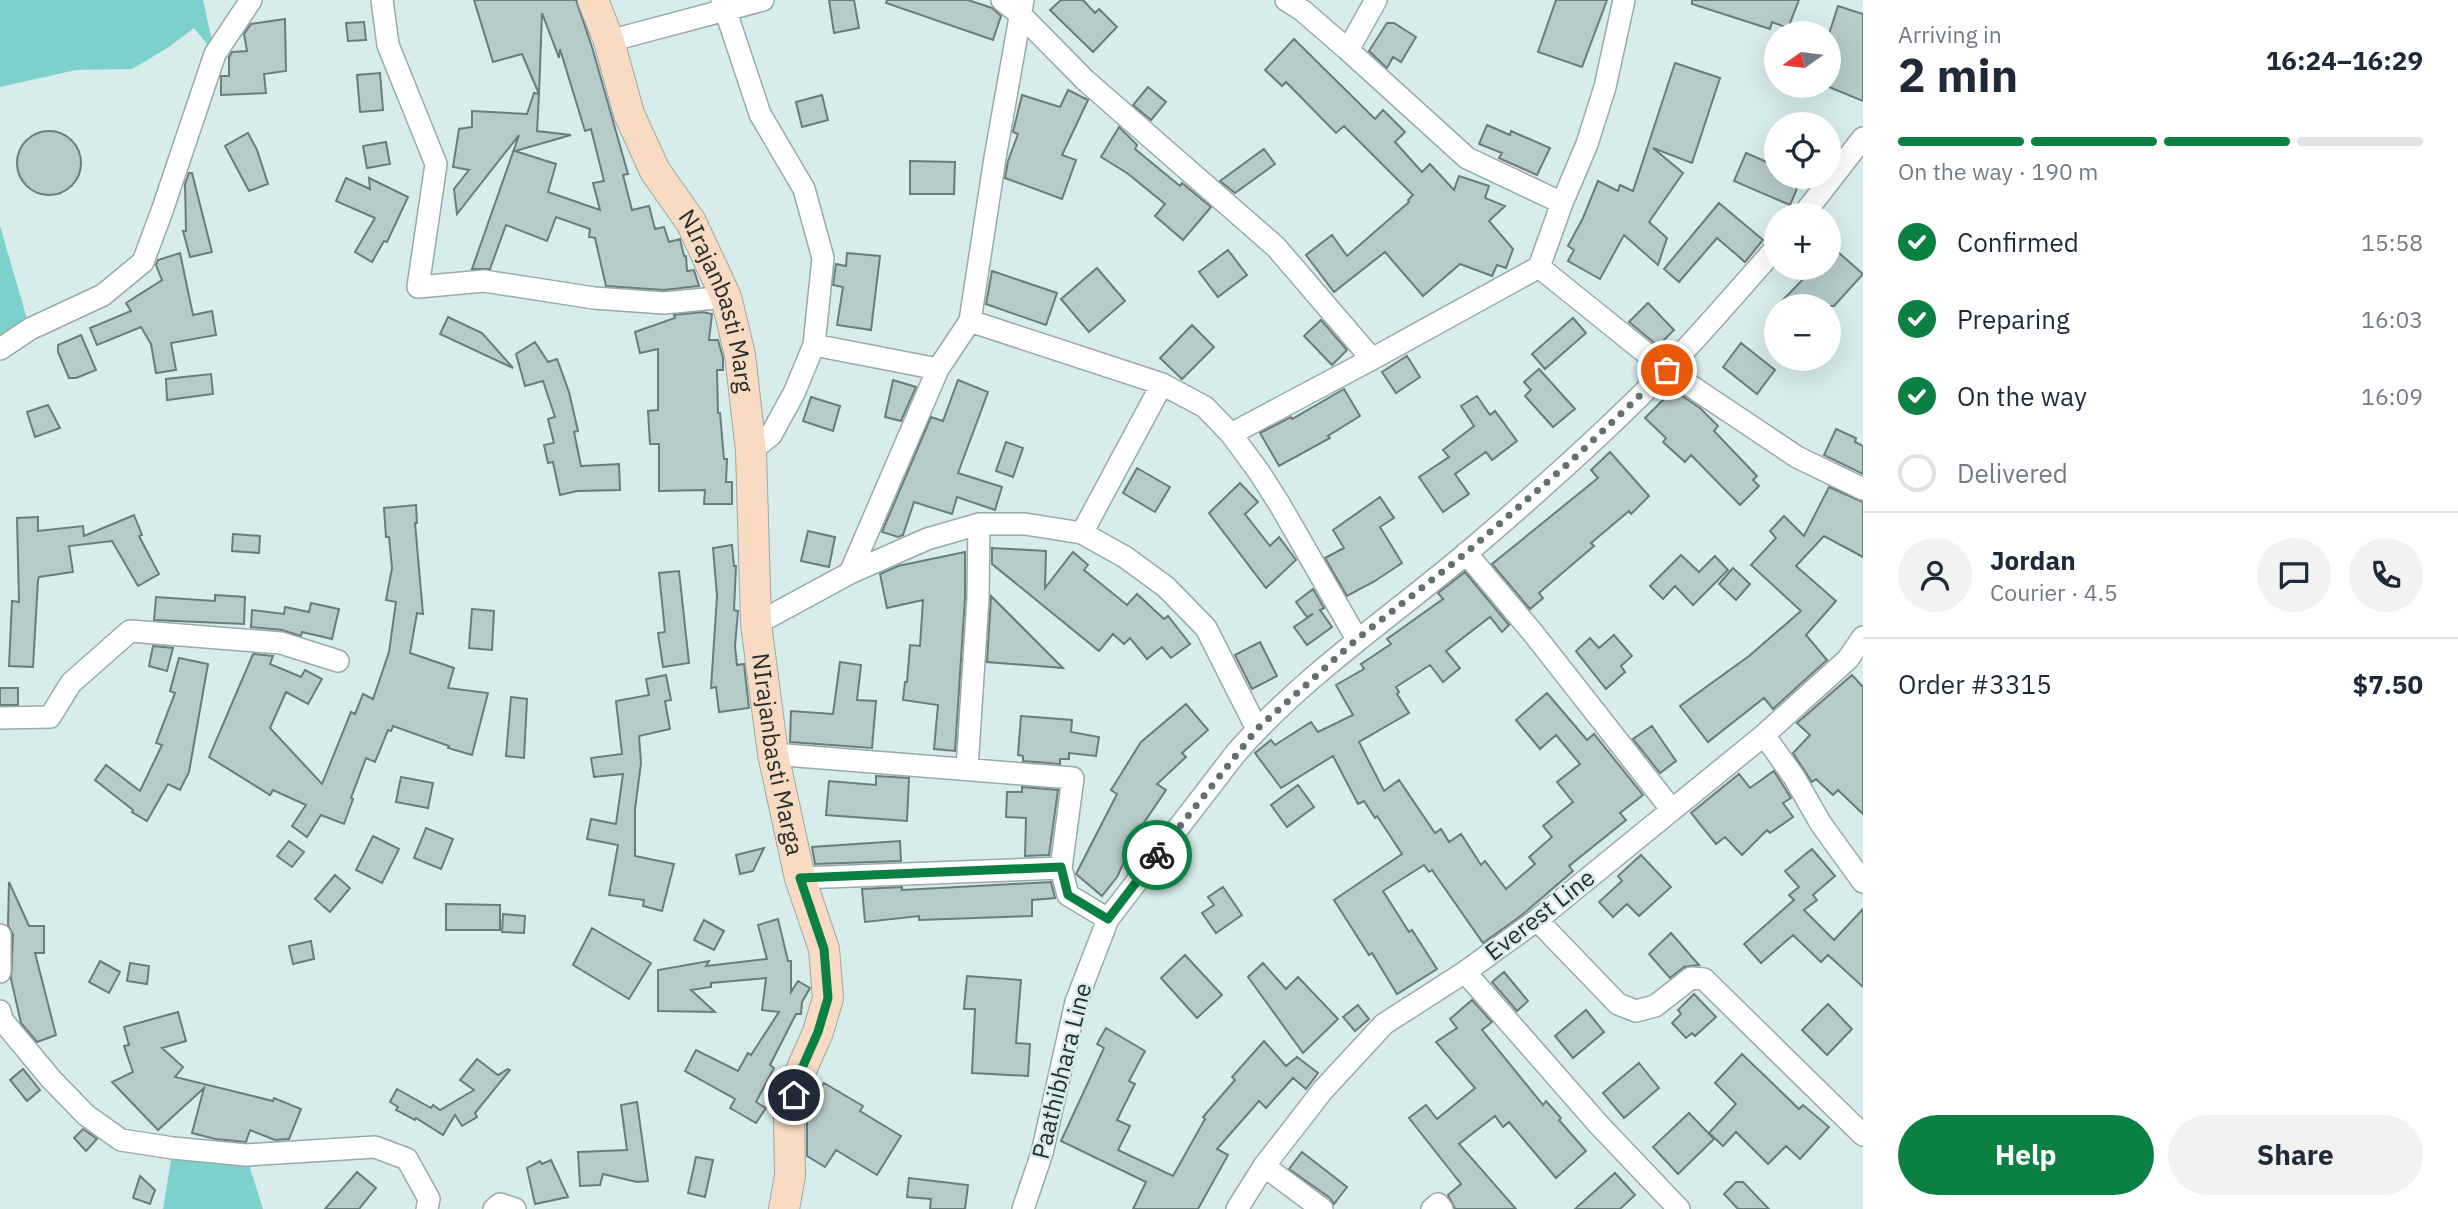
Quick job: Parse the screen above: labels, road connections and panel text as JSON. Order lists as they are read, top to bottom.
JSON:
{
  "streets": {
    "street": [
      "NIrajanbasti Marg",
      "NIrajanbasti Marga",
      "Everest Line",
      "Paathibhara Line"
    ]
  },
  "crossings": [
    ["NIrajanbasti Marg", "NIrajanbasti Marga"]
  ],
  "north": "left",
  "page": {
    "heading": ["2 min", "Arriving in", "16:24–16:29"],
    "panel": [
      "Jordan",
      "Courier · 4.5",
      "Order #3315",
      "$7.50"
    ],
    "map_buttons": ["+", "−"],
    "bar": "On the way · 190 m",
    "list": [
      ["Confirmed", "15:58"],
      ["Preparing", "16:03"],
      ["On the way", "16:09"],
      "Delivered"
    ],
    "buttons": ["Help", "Share"]
  }
}
